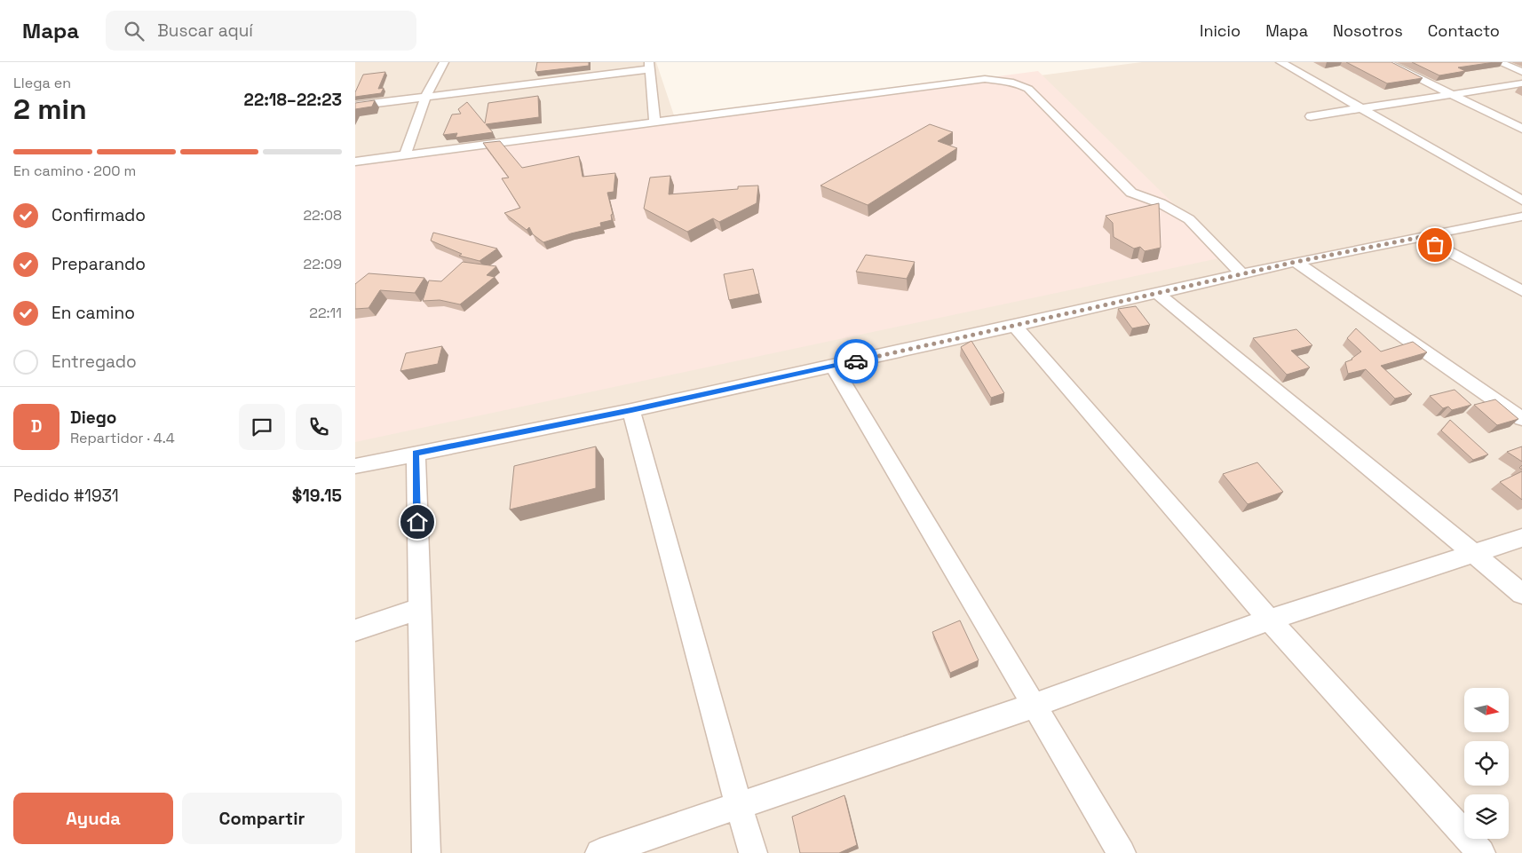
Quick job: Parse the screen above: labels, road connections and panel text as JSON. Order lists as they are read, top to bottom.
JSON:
{
  "north": "right",
  "page": {
    "header": "Mapa",
    "search": "Buscar aquí",
    "nav": [
      "Inicio",
      "Mapa",
      "Nosotros",
      "Contacto"
    ],
    "heading": ["2 min", "Llega en", "22:18–22:23"],
    "panel": [
      "Diego",
      "Repartidor · 4.4",
      "Pedido #1931",
      "$19.15"
    ],
    "bar": "En camino · 200 m",
    "list": [
      ["Confirmado", "22:08"],
      ["Preparando", "22:09"],
      ["En camino", "22:11"],
      "Entregado"
    ],
    "round": "D",
    "buttons": ["Ayuda", "Compartir"]
  }
}
